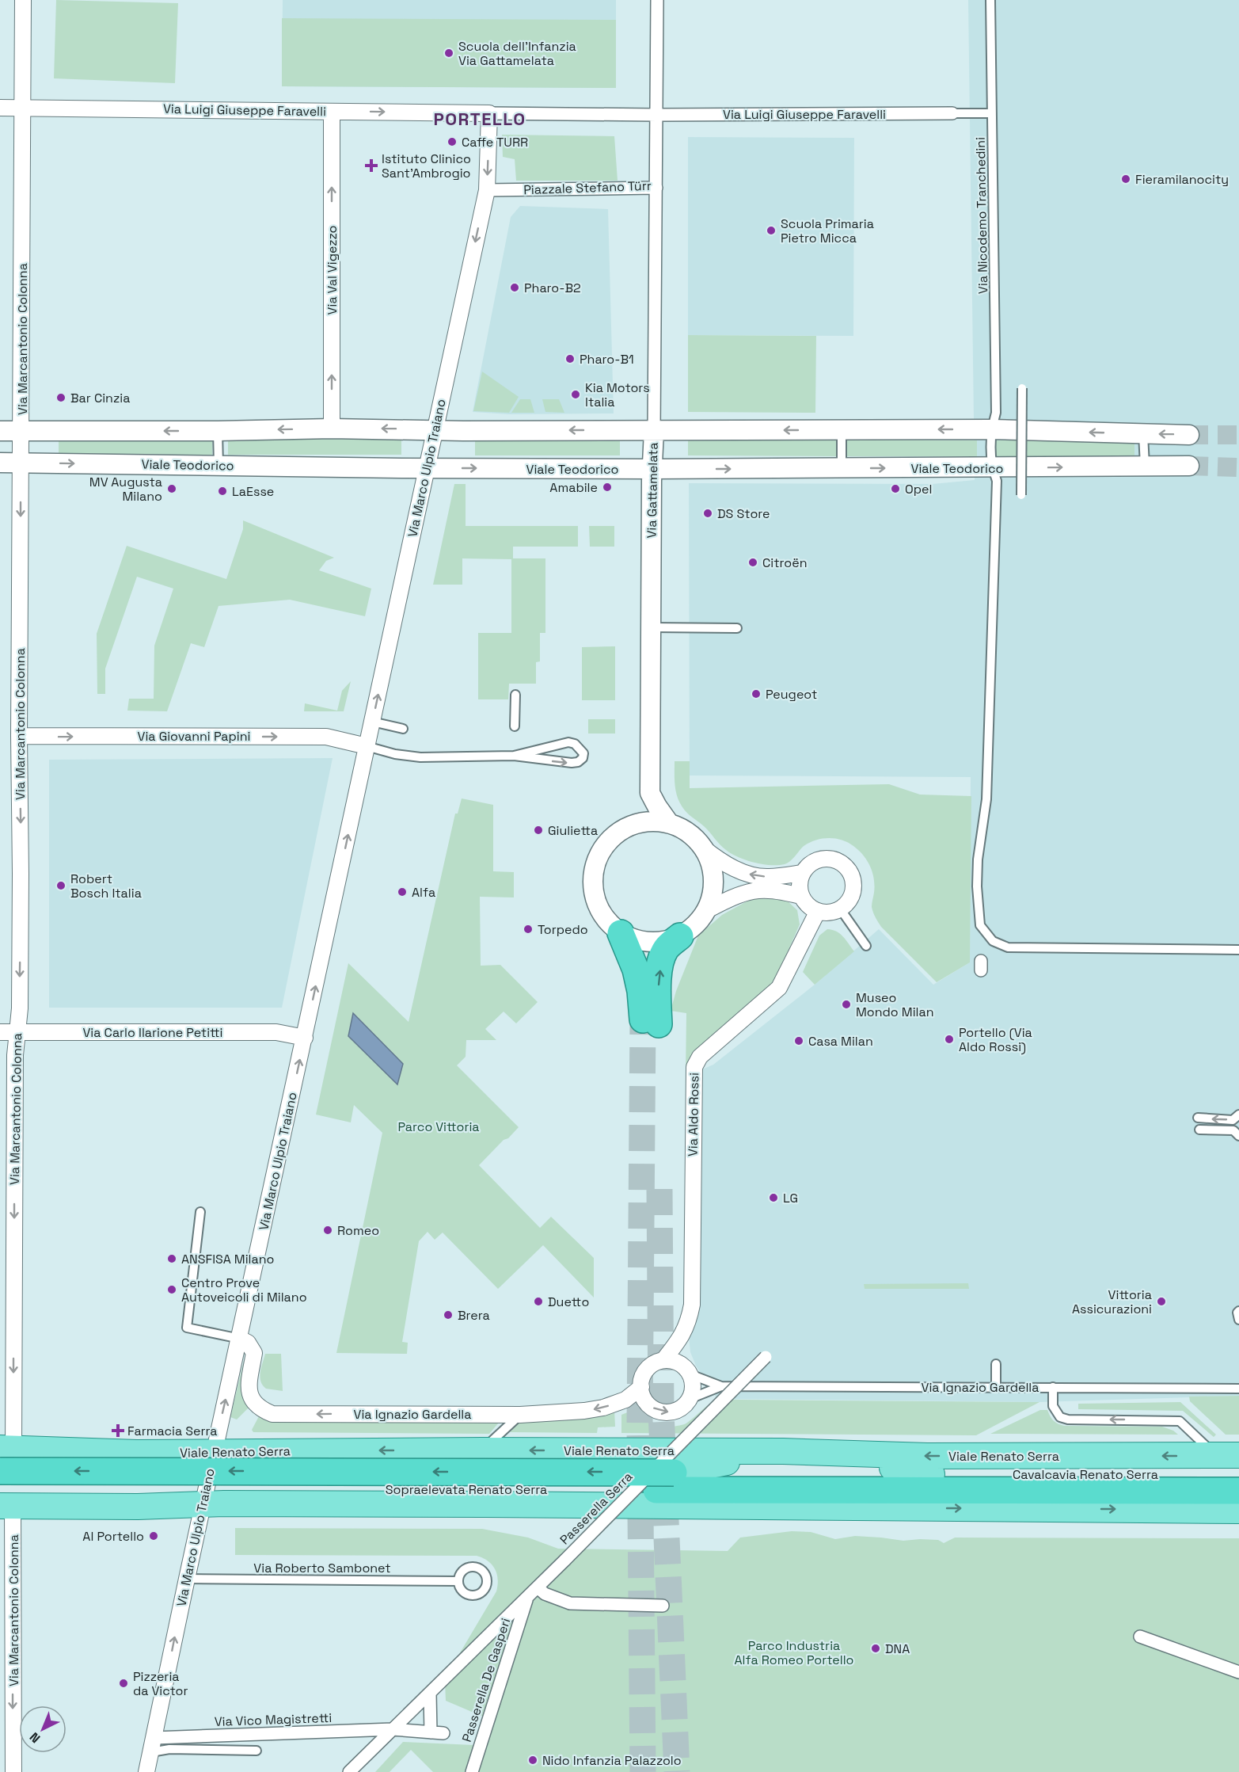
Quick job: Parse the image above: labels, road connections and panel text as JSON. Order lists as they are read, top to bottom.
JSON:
{
  "streets": {
    "highway": ["Cavalcavia Renato Serra", "Sopraelevata Renato Serra"],
    "main road": ["Viale Renato Serra"],
    "street": [
      "Via Luigi Giuseppe Faravelli",
      "Piazzale Stefano Türr",
      "Via Val Vigezzo",
      "Via Marcantonio Colonna",
      "Viale Teodorico",
      "Via Marco Ulpio Traiano",
      "Via Gattamelata",
      "Via Giovanni Papini",
      "Via Carlo Ilarione Petitti",
      "Via Aldo Rossi",
      "Via Ignazio Gardella",
      "Passerella Serra",
      "Passerella De Gasperi",
      "Via Vico Magistretti"
    ],
    "lane": ["Via Nicodemo Tranchedini", "Via Roberto Sambonet"]
  },
  "crossings": [
    ["Via Luigi Giuseppe Faravelli", "Piazzale Stefano Türr"],
    ["Via Luigi Giuseppe Faravelli", "Via Val Vigezzo"],
    ["Via Luigi Giuseppe Faravelli", "Via Marcantonio Colonna"],
    ["Piazzale Stefano Türr", "Via Marco Ulpio Traiano"],
    ["Piazzale Stefano Türr", "Via Gattamelata"],
    ["Via Nicodemo Tranchedini", "Viale Teodorico"],
    ["Via Marcantonio Colonna", "Viale Teodorico"],
    ["Via Marcantonio Colonna", "Via Giovanni Papini"],
    ["Via Marcantonio Colonna", "Via Carlo Ilarione Petitti"],
    ["Via Marcantonio Colonna", "Viale Renato Serra"],
    ["Via Marcantonio Colonna", "Sopraelevata Renato Serra"],
    ["Viale Teodorico", "Via Marco Ulpio Traiano"],
    ["Viale Teodorico", "Via Gattamelata"],
    ["Via Marco Ulpio Traiano", "Via Giovanni Papini"],
    ["Via Marco Ulpio Traiano", "Via Carlo Ilarione Petitti"],
    ["Via Marco Ulpio Traiano", "Via Ignazio Gardella"],
    ["Via Marco Ulpio Traiano", "Viale Renato Serra"],
    ["Via Marco Ulpio Traiano", "Via Roberto Sambonet"],
    ["Via Marco Ulpio Traiano", "Via Vico Magistretti"],
    ["Via Aldo Rossi", "Via Ignazio Gardella"],
    ["Cavalcavia Renato Serra", "Sopraelevata Renato Serra"],
    ["Passerella Serra", "Passerella De Gasperi"],
    ["Passerella Serra", "Via Vico Magistretti"]
  ],
  "one_way": ["Via Val Vigezzo", "Via Marcantonio Colonna", "Via Giovanni Papini"],
  "districts": ["PORTELLO"],
  "parks": ["Parco Vittoria", "Parco Industria Alfa Romeo Portello"],
  "places": {
    "other": [
      "Scuola dell'Infanzia Via Gattamelata",
      "Caffe TURR",
      "Fieramilanocity",
      "Scuola Primaria Pietro Micca",
      "Pharo-B2",
      "Pharo-B1",
      "Kia Motors Italia",
      "Bar Cinzia",
      "Amabile",
      "MV Augusta Milano",
      "Opel",
      "LaEsse",
      "DS Store",
      "Citroën",
      "Peugeot",
      "Giulietta",
      "Robert Bosch Italia",
      "Alfa",
      "Torpedo",
      "Museo Mondo Milan",
      "Portello (Via Aldo Rossi)",
      "Casa Milan",
      "LG",
      "Romeo",
      "ANSFISA Milano",
      "Centro Prove Autoveicoli di Milano",
      "Duetto",
      "Vittoria Assicurazioni",
      "Brera",
      "Al Portello",
      "DNA",
      "Pizzeria da Victor",
      "Nido Infanzia Palazzolo"
    ],
    "health": ["Istituto Clinico Sant'Ambrogio", "Farmacia Serra"]
  },
  "north": "bottom left"
}
